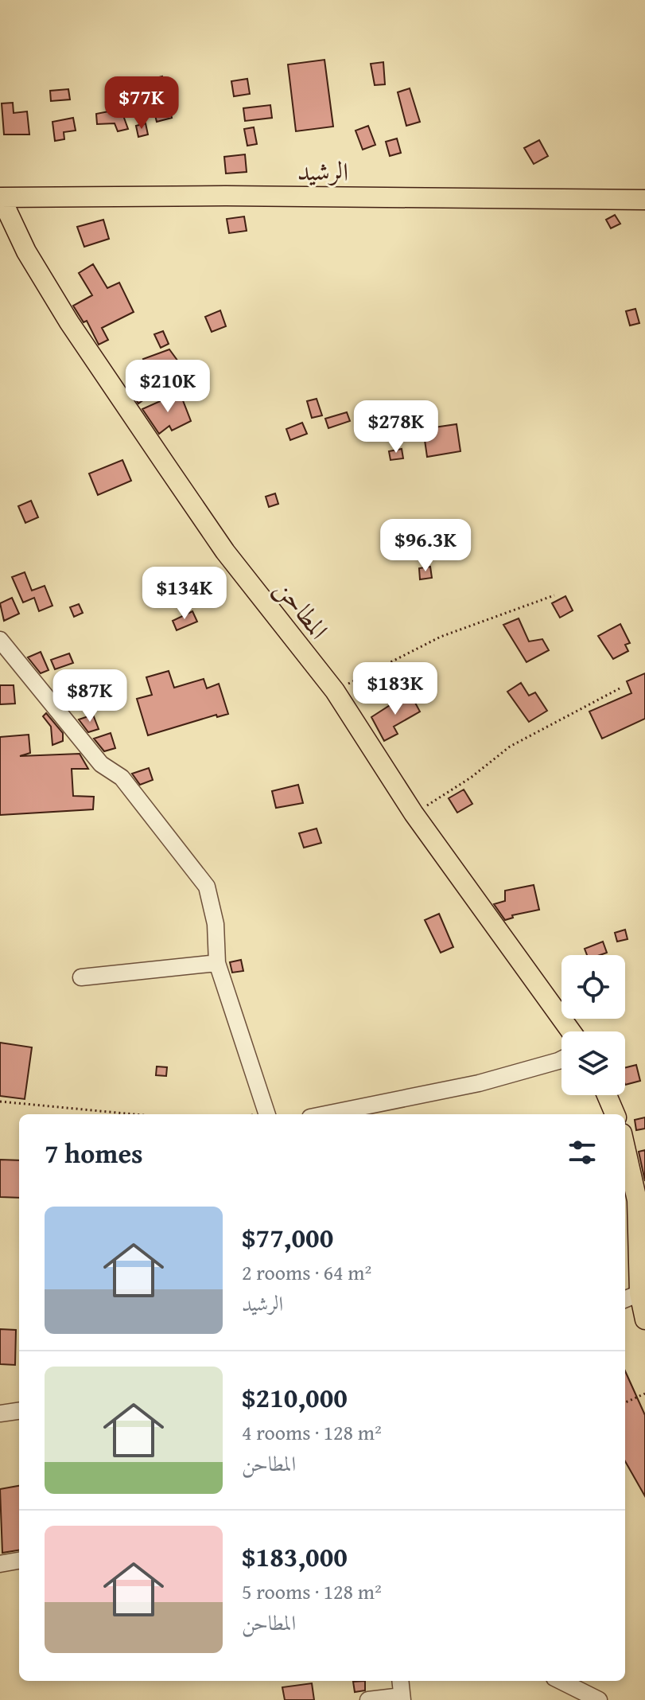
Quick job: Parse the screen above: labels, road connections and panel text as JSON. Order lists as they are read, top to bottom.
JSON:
{
  "streets": {
    "main road": ["الرشيد", "المطاحن"]
  },
  "crossings": [
    ["الرشيد", "المطاحن"]
  ],
  "page": {
    "price": [
      "$77K",
      "$210K",
      "$278K",
      "$96.3K",
      "$134K",
      "$183K",
      "$87K"
    ],
    "heading": "7 homes",
    "list": [
      {
        "name": "$77,000",
        "note": "2 rooms · 64 m² · الرشيد"
      },
      {
        "name": "$210,000",
        "note": "4 rooms · 128 m² · المطاحن"
      },
      {
        "name": "$183,000",
        "note": "5 rooms · 128 m² · المطاحن"
      }
    ]
  }
}
